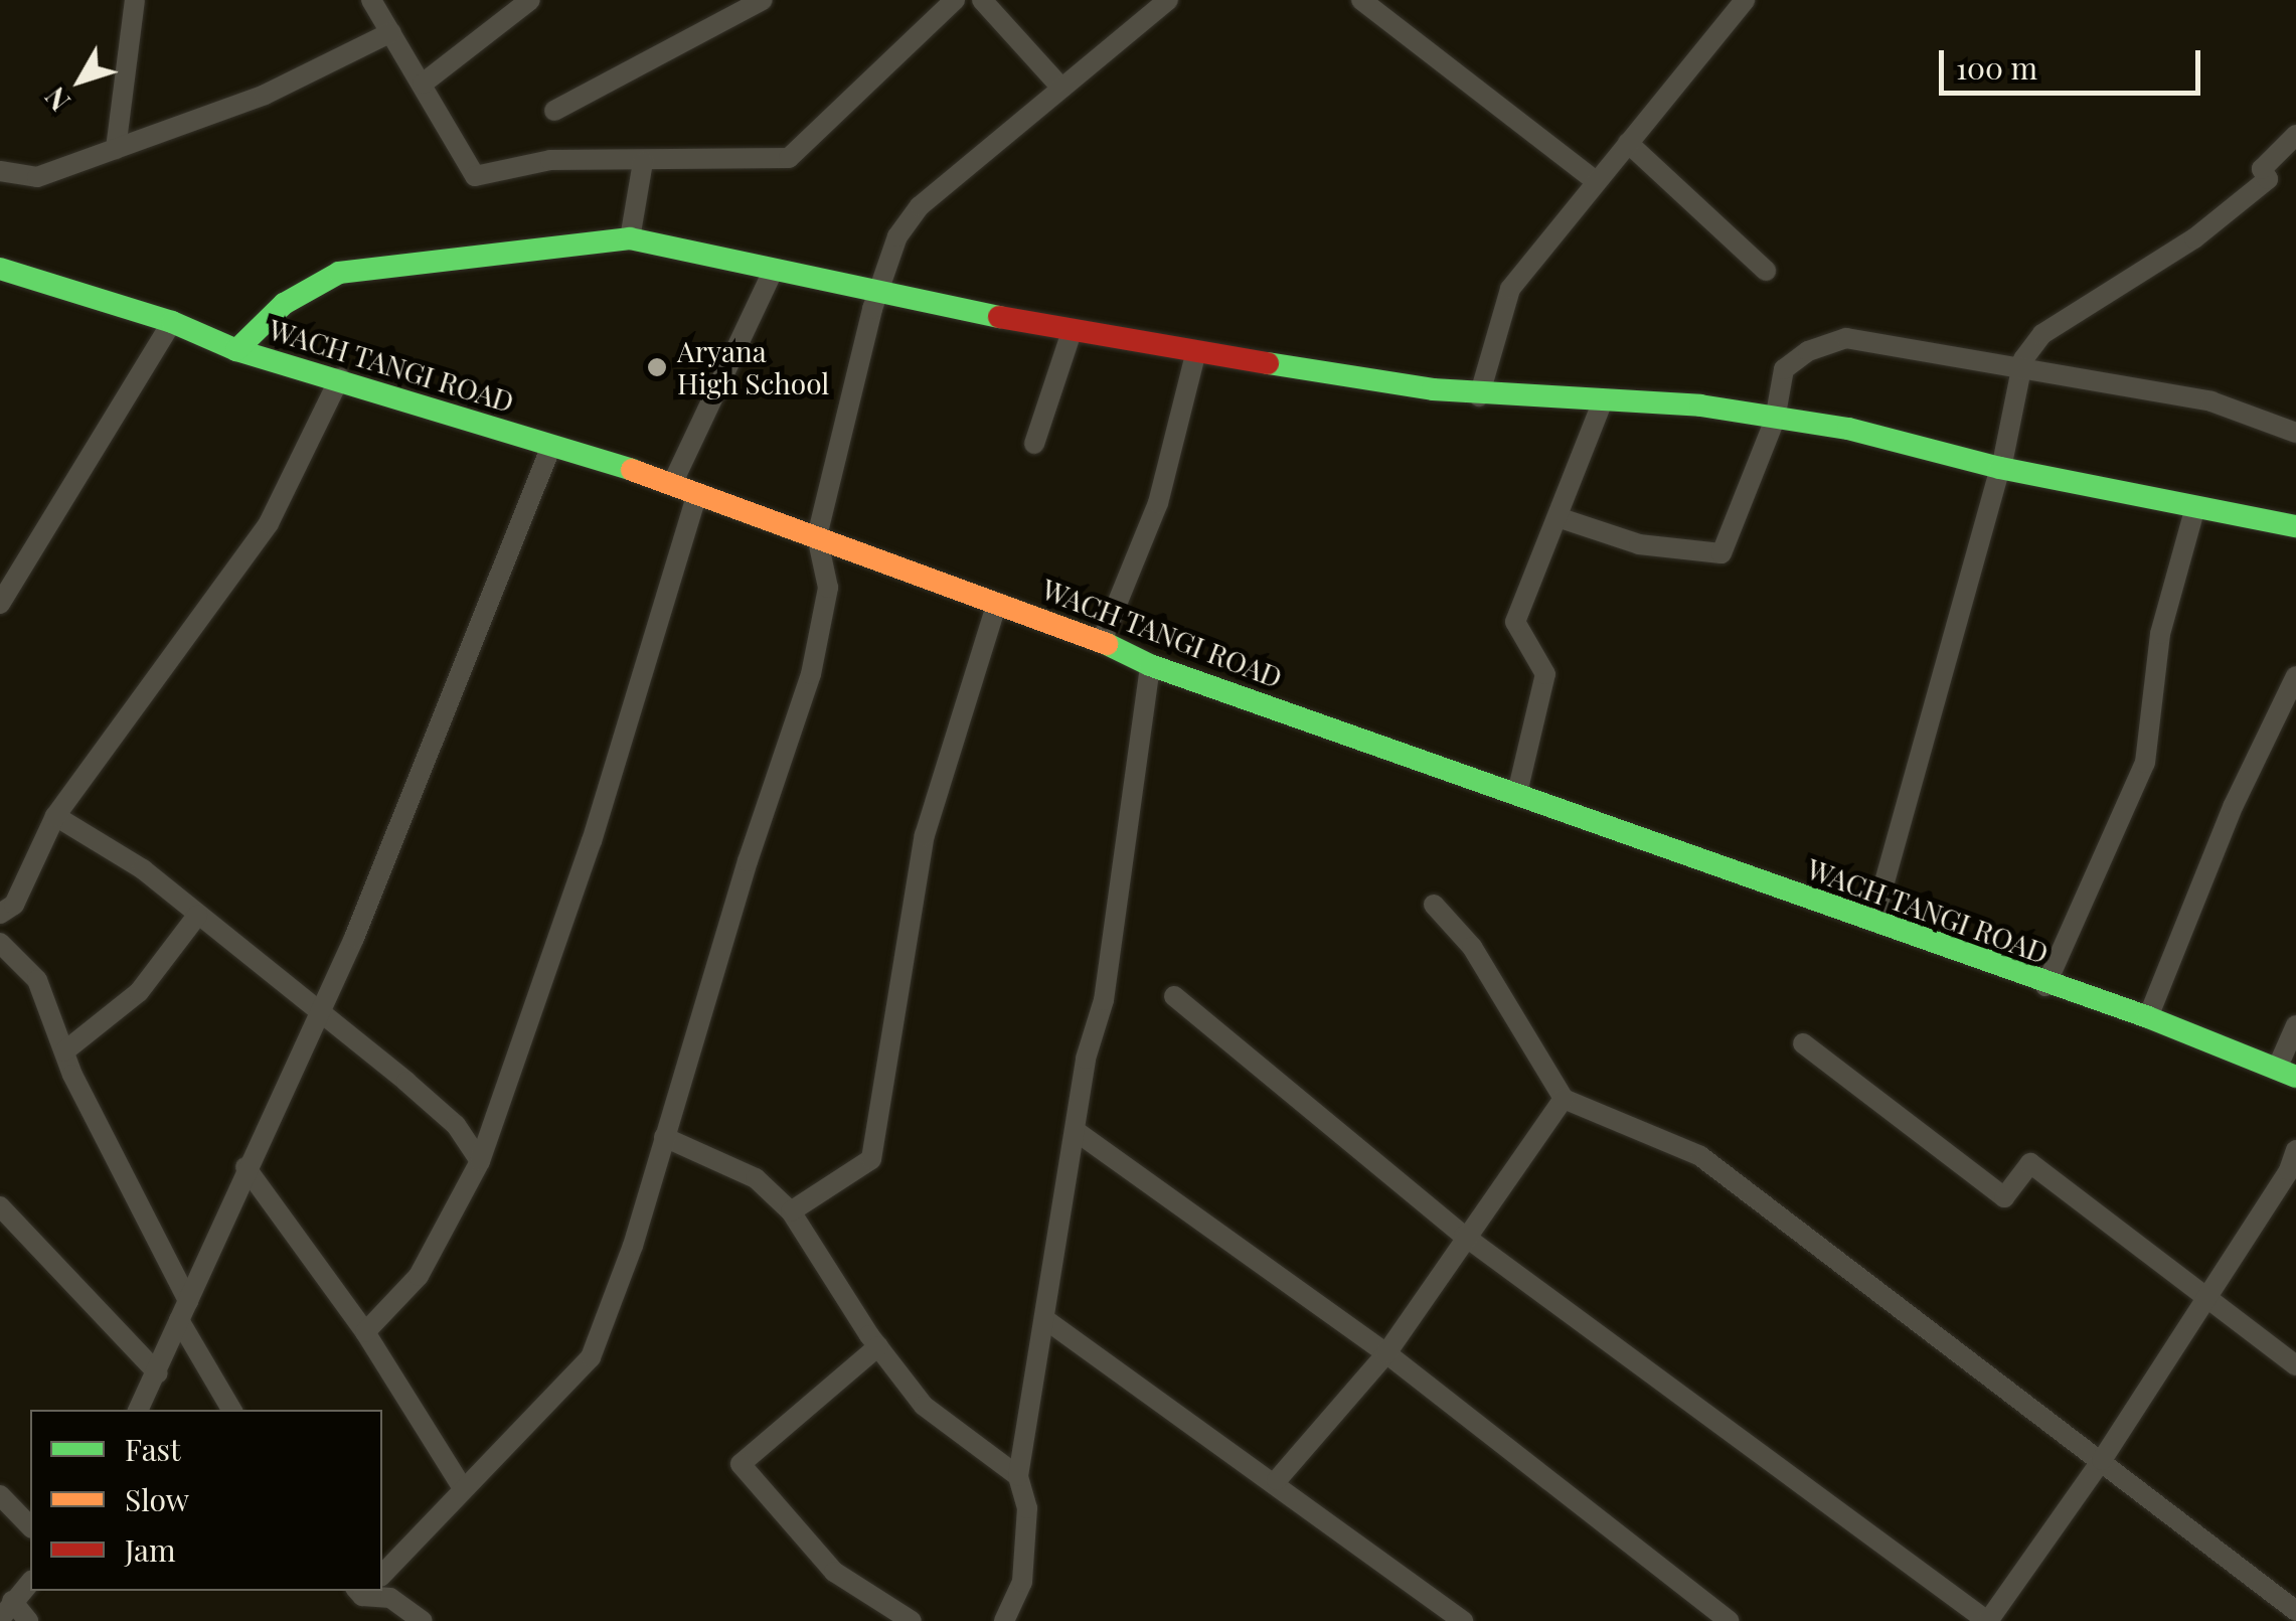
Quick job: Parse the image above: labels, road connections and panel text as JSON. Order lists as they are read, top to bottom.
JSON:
{
  "streets": {
    "main road": ["WACH TANGI ROAD"]
  },
  "places": ["Aryana High School"],
  "legend": ["Fast", "Slow", "Jam"],
  "scale_bar": "100 m",
  "north": "bottom left"
}
